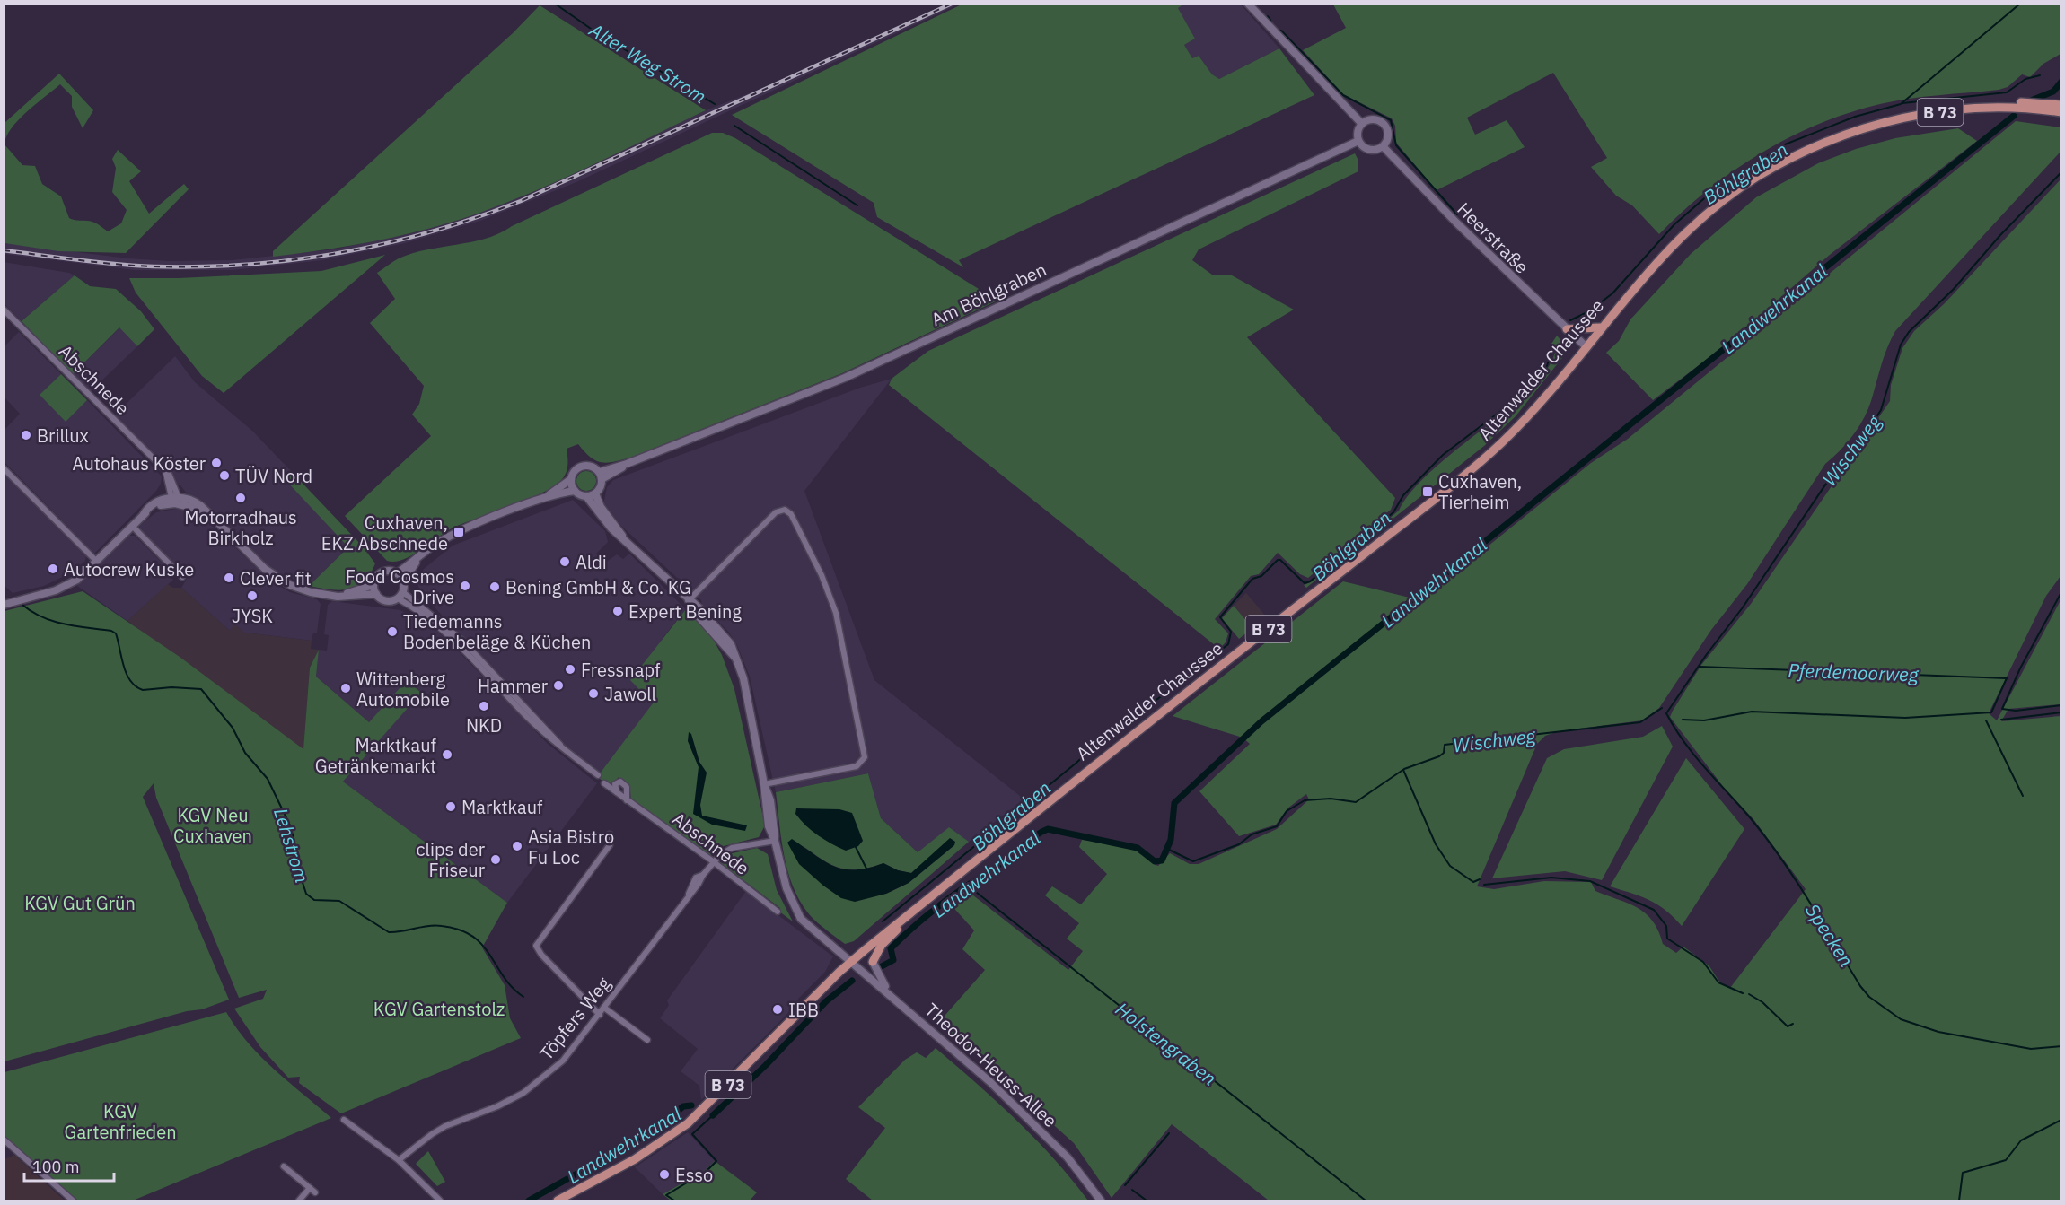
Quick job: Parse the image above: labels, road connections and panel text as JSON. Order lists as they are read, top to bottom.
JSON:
{
  "streets": {
    "main road": ["B 73", "Altenwalder Chaussee"],
    "street": [
      "Heerstraße",
      "Am Böhlgraben",
      "Abschnede",
      "Töpfers Weg",
      "Theodor-Heuss-Allee"
    ]
  },
  "crossings": [
    ["Heerstraße", "Am Böhlgraben"],
    ["Heerstraße", "Altenwalder Chaussee"],
    ["Altenwalder Chaussee", "Theodor-Heuss-Allee"],
    ["Abschnede", "Töpfers Weg"],
    ["Töpfers Weg", "Theodor-Heuss-Allee"]
  ],
  "water": [
    "Alter Weg Strom",
    "Böhlgraben",
    "Landwehrkanal",
    "Wischweg",
    "Pferdemoorweg",
    "Lehstrom",
    "Specken",
    "Holstengraben"
  ],
  "parks": [
    "KGV Neu Cuxhaven",
    "KGV Gut Grün",
    "KGV Gartenstolz",
    "KGV Gartenfrieden"
  ],
  "places": {
    "other": [
      "Brillux",
      "Autohaus Köster",
      "TÜV Nord",
      "Motorradhaus Birkholz",
      "Aldi",
      "Autocrew Kuske",
      "Clever fit",
      "Food Cosmos Drive",
      "Bening GmbH & Co. KG",
      "JYSK",
      "Expert Bening",
      "Tiedemanns Bodenbeläge & Küchen",
      "Fressnapf",
      "Hammer",
      "Wittenberg Automobile",
      "Jawoll",
      "NKD",
      "Marktkauf Getränkemarkt",
      "Marktkauf",
      "Asia Bistro Fu Loc",
      "clips der Friseur",
      "IBB",
      "Esso"
    ],
    "transit": ["Cuxhaven, Tierheim", "Cuxhaven, EKZ Abschnede"]
  },
  "scale_bar": "100 m"
}
